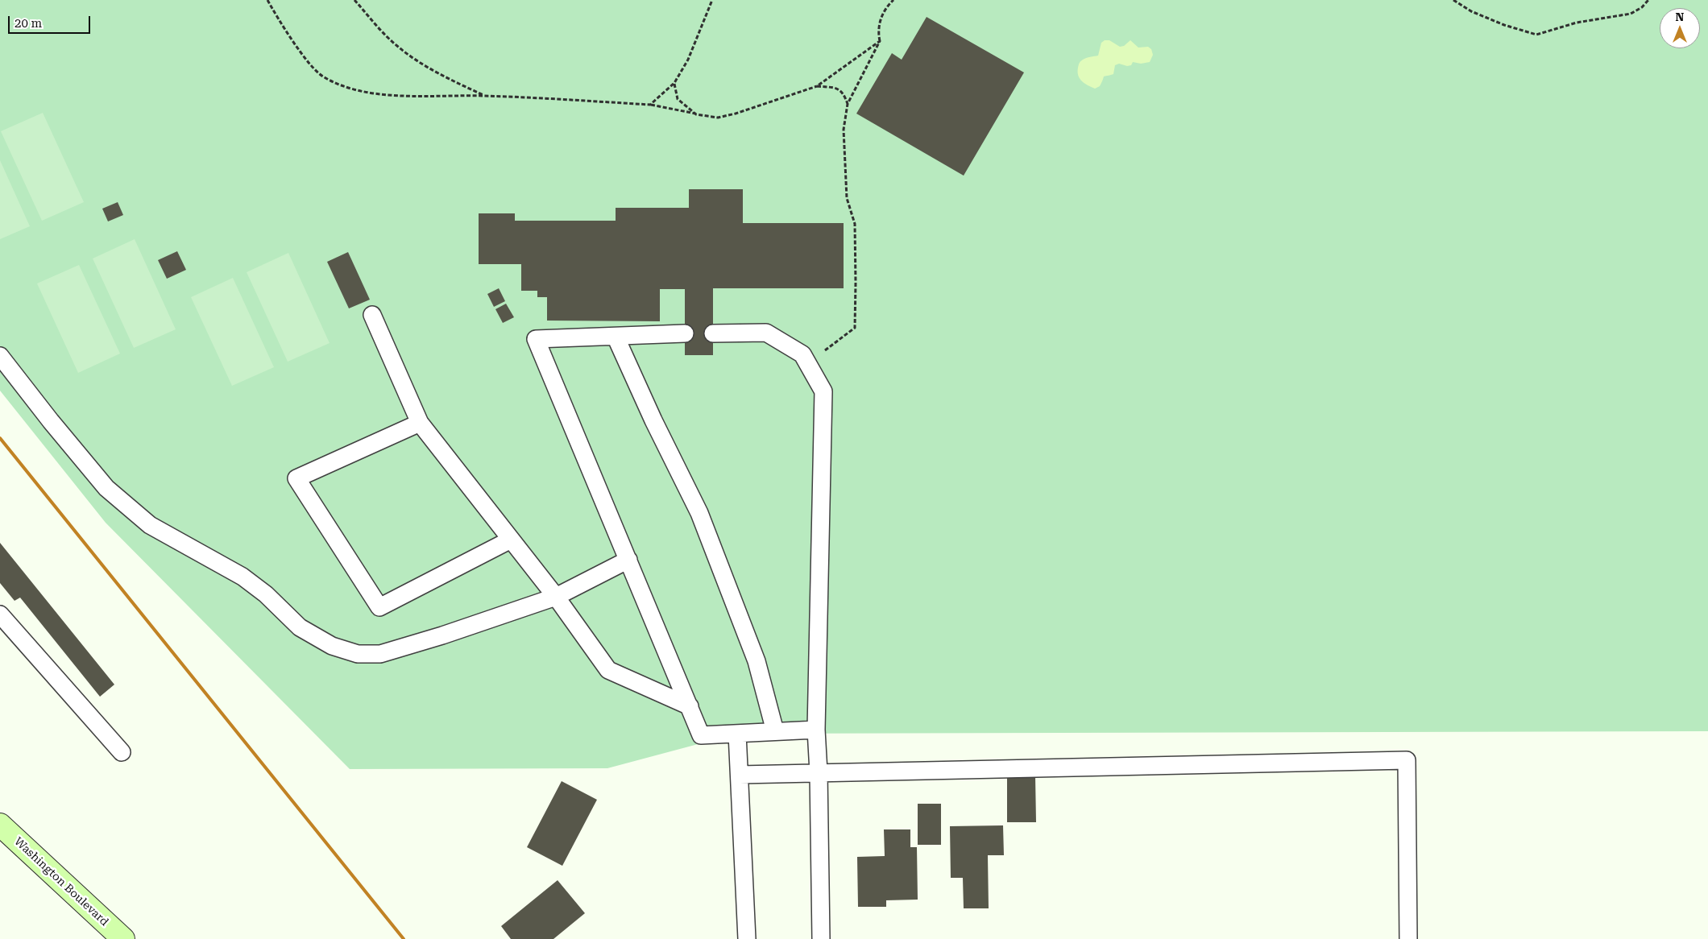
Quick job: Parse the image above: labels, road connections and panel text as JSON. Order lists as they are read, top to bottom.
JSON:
{
  "streets": {
    "main road": ["Washington Boulevard"]
  },
  "scale_bar": "20 m",
  "north": "top"
}
